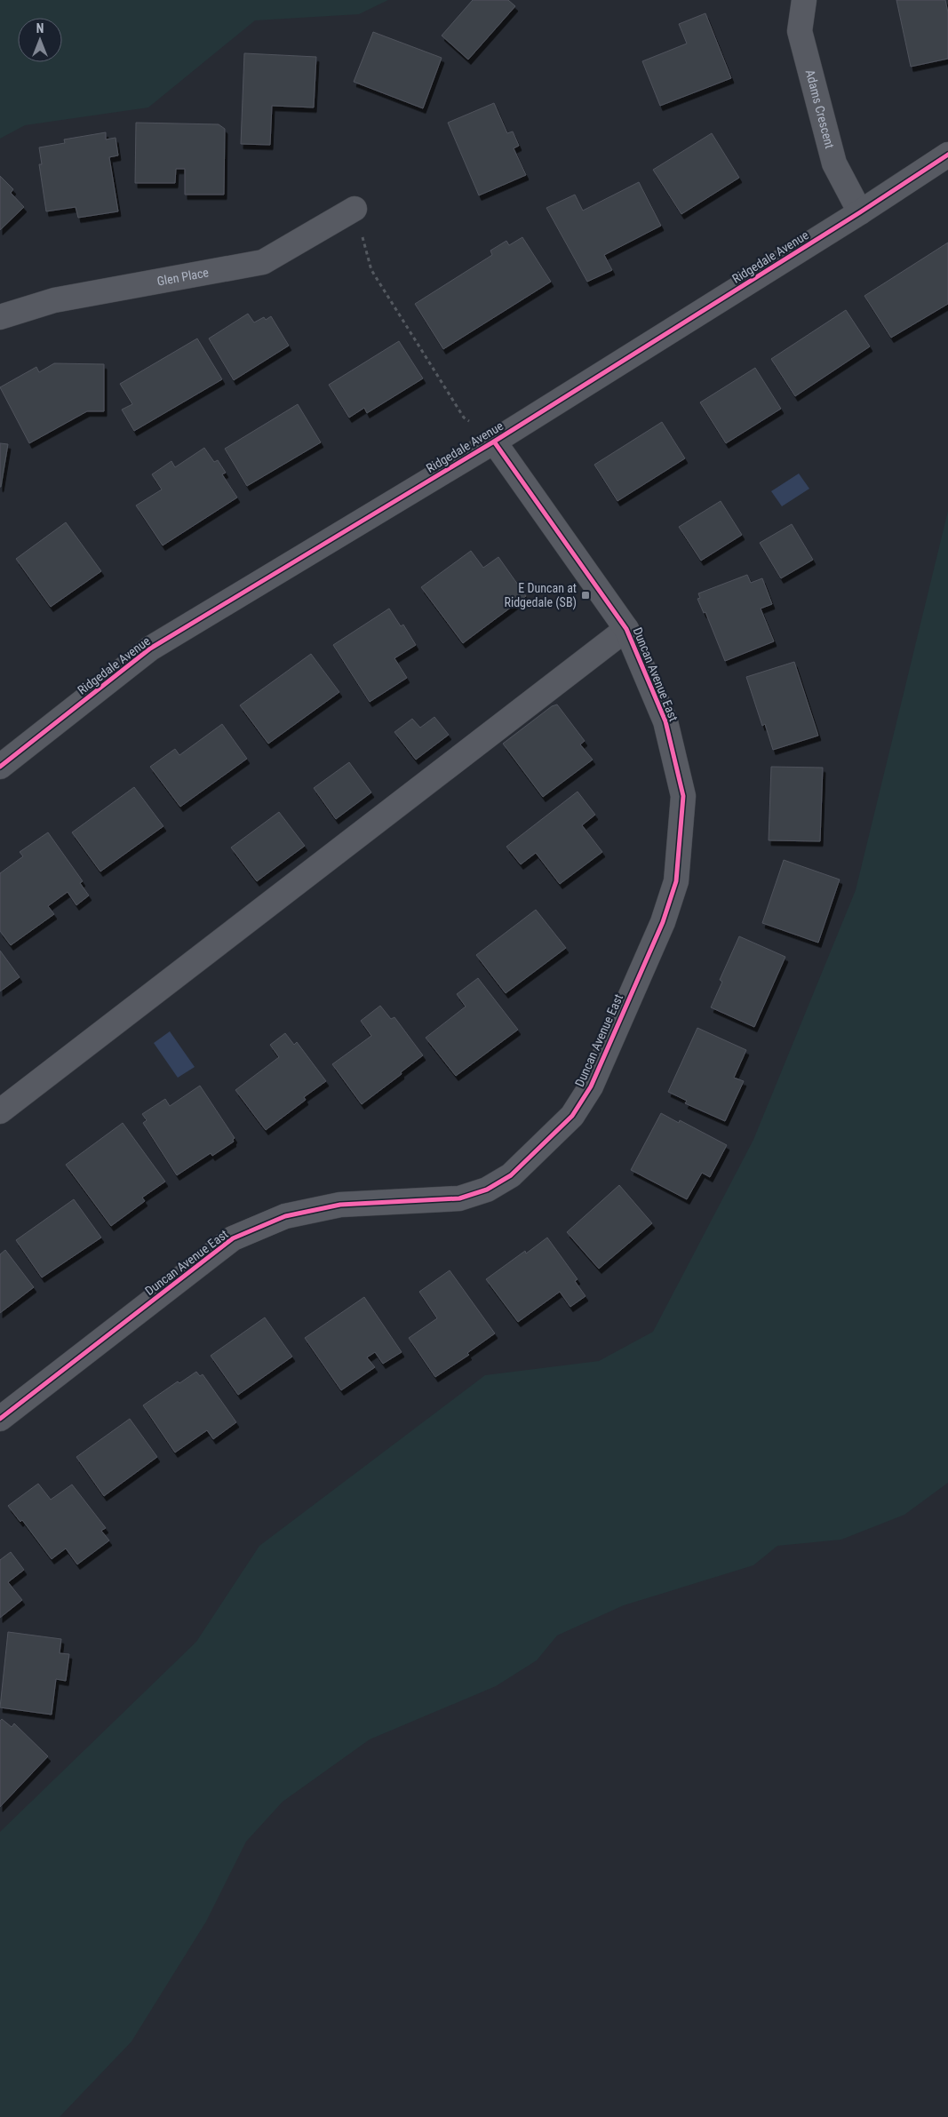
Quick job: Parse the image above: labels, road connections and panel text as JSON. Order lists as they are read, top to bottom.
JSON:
{
  "streets": {
    "street": [
      "Adams Crescent",
      "Ridgedale Avenue",
      "Glen Place",
      "Duncan Avenue East"
    ]
  },
  "crossings": [
    ["Adams Crescent", "Ridgedale Avenue"],
    ["Ridgedale Avenue", "Duncan Avenue East"]
  ],
  "places": {
    "transit": ["E Duncan at Ridgedale (SB)"]
  },
  "north": "top"
}
